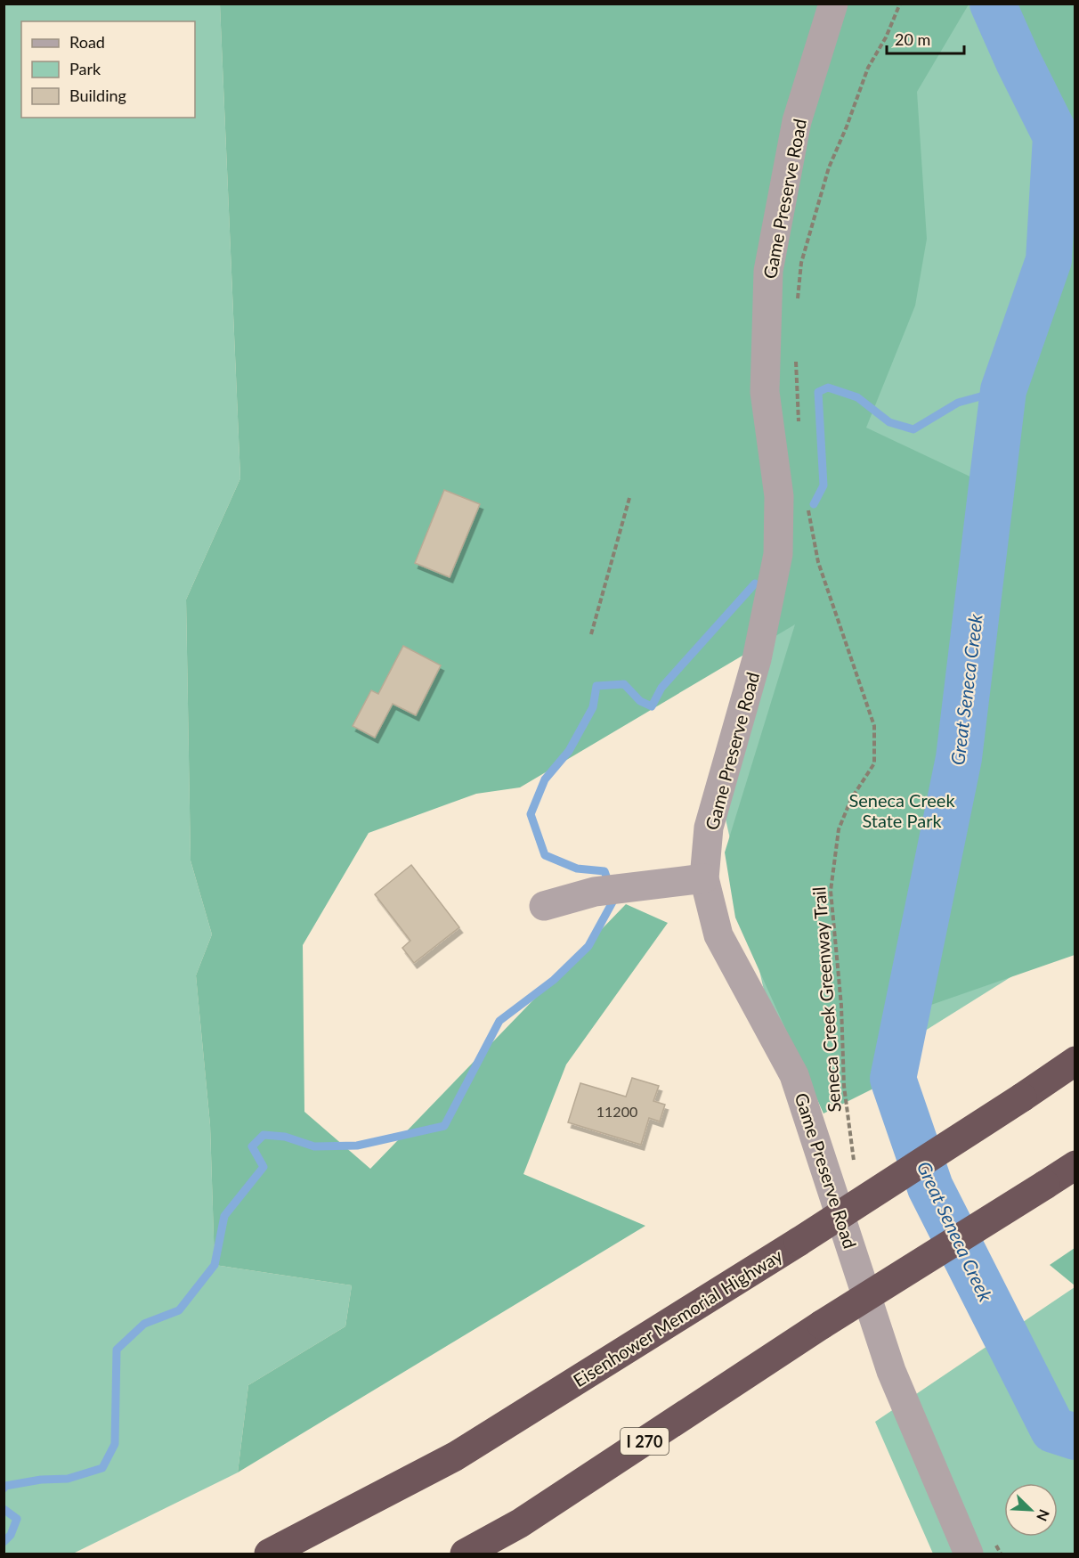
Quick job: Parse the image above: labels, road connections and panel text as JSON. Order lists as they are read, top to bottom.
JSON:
{
  "streets": {
    "highway": ["Eisenhower Memorial Highway", "I 270"],
    "street": ["Game Preserve Road"],
    "path": ["Seneca Creek Greenway Trail"]
  },
  "water": ["Great Seneca Creek"],
  "parks": ["Seneca Creek State Park"],
  "house_numbers": ["11200"],
  "legend": ["Road", "Park", "Building"],
  "scale_bar": "20 m",
  "north": "bottom right"
}
